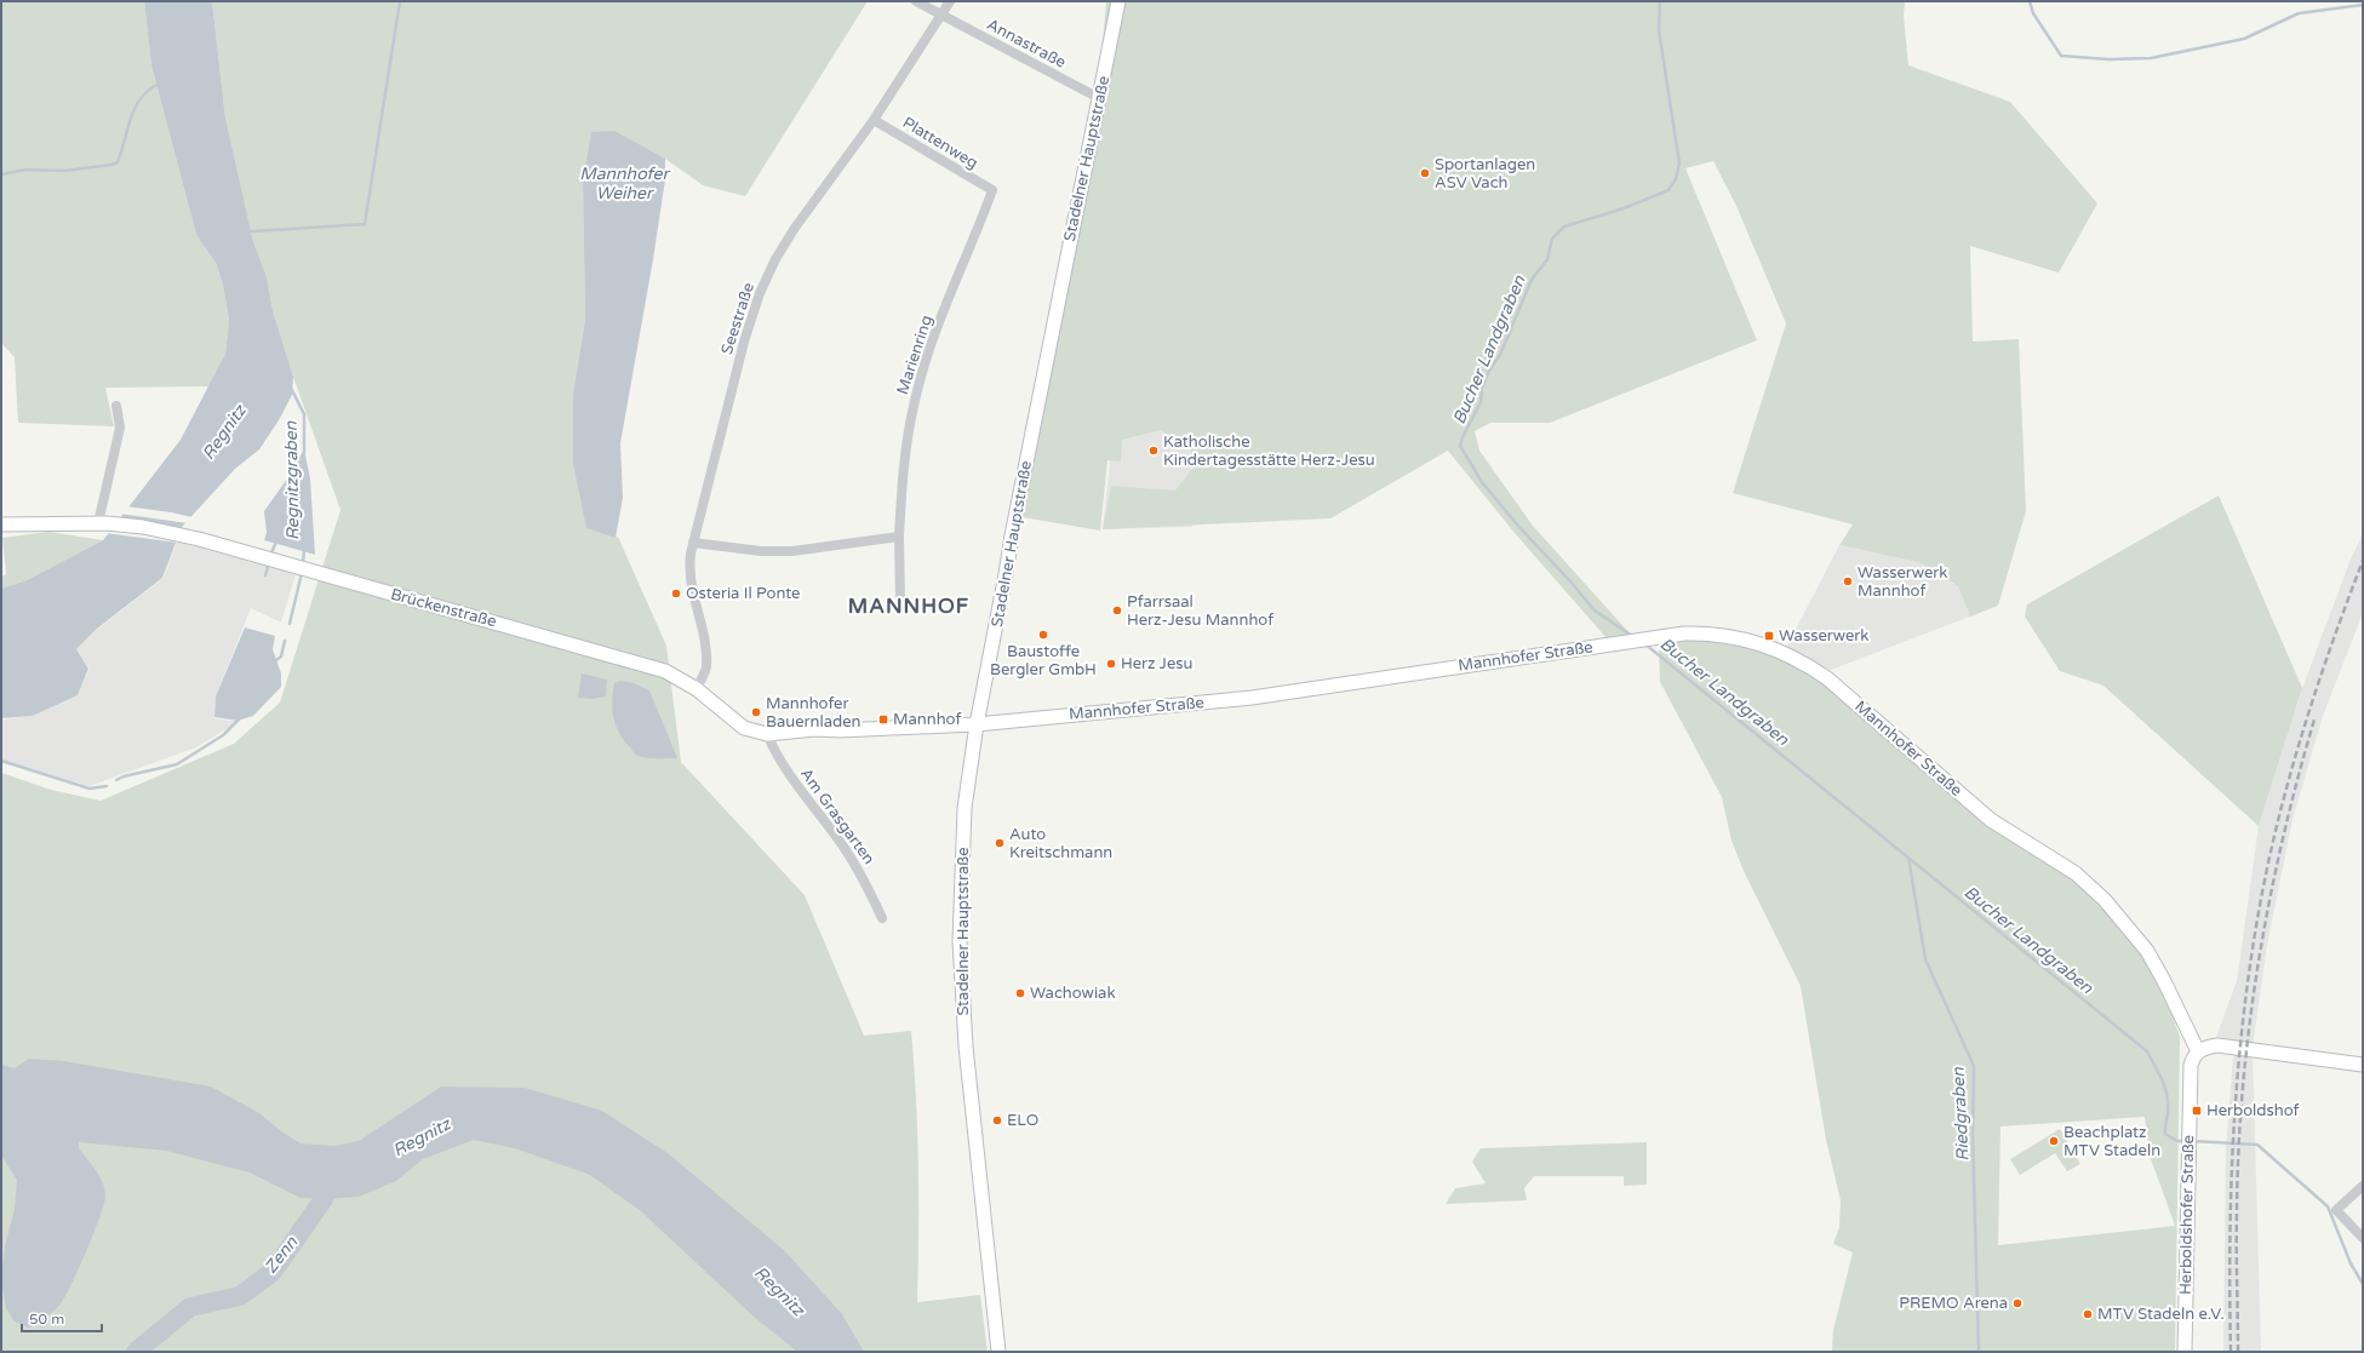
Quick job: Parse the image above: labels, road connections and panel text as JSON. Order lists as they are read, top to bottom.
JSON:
{
  "streets": {
    "main road": [
      "Stadelner Hauptstraße",
      "Brückenstraße",
      "Mannhofer Straße",
      "Herboldshofer Straße"
    ],
    "street": [
      "Annastraße",
      "Plattenweg",
      "Seestraße",
      "Marienring",
      "Am Grasgarten"
    ]
  },
  "crossings": [
    ["Annastraße", "Stadelner Hauptstraße"],
    ["Annastraße", "Seestraße"],
    ["Plattenweg", "Seestraße"],
    ["Plattenweg", "Marienring"],
    ["Stadelner Hauptstraße", "Mannhofer Straße"],
    ["Seestraße", "Brückenstraße"],
    ["Seestraße", "Mannhofer Straße"],
    ["Brückenstraße", "Mannhofer Straße"],
    ["Mannhofer Straße", "Am Grasgarten"],
    ["Mannhofer Straße", "Herboldshofer Straße"]
  ],
  "districts": ["MANNHOF"],
  "water": [
    "Mannhofer Weiher",
    "Bucher Landgraben",
    "Regnitz",
    "Regnitzgraben",
    "Riedgraben",
    "Zenn"
  ],
  "places": {
    "other": [
      "Sportanlagen ASV Vach",
      "Katholische Kindertagesstätte Herz-Jesu",
      "Wasserwerk Mannhof",
      "Osteria Il Ponte",
      "Pfarrsaal Herz-Jesu Mannhof",
      "Baustoffe Bergler GmbH",
      "Herz Jesu",
      "Mannhofer Bauernladen",
      "Auto Kreitschmann",
      "Wachowiak",
      "ELO",
      "Beachplatz MTV Stadeln",
      "PREMO Arena",
      "MTV Stadeln e.V."
    ],
    "transit": ["Wasserwerk", "Mannhof", "Herboldshof"]
  },
  "scale_bar": "50 m"
}
